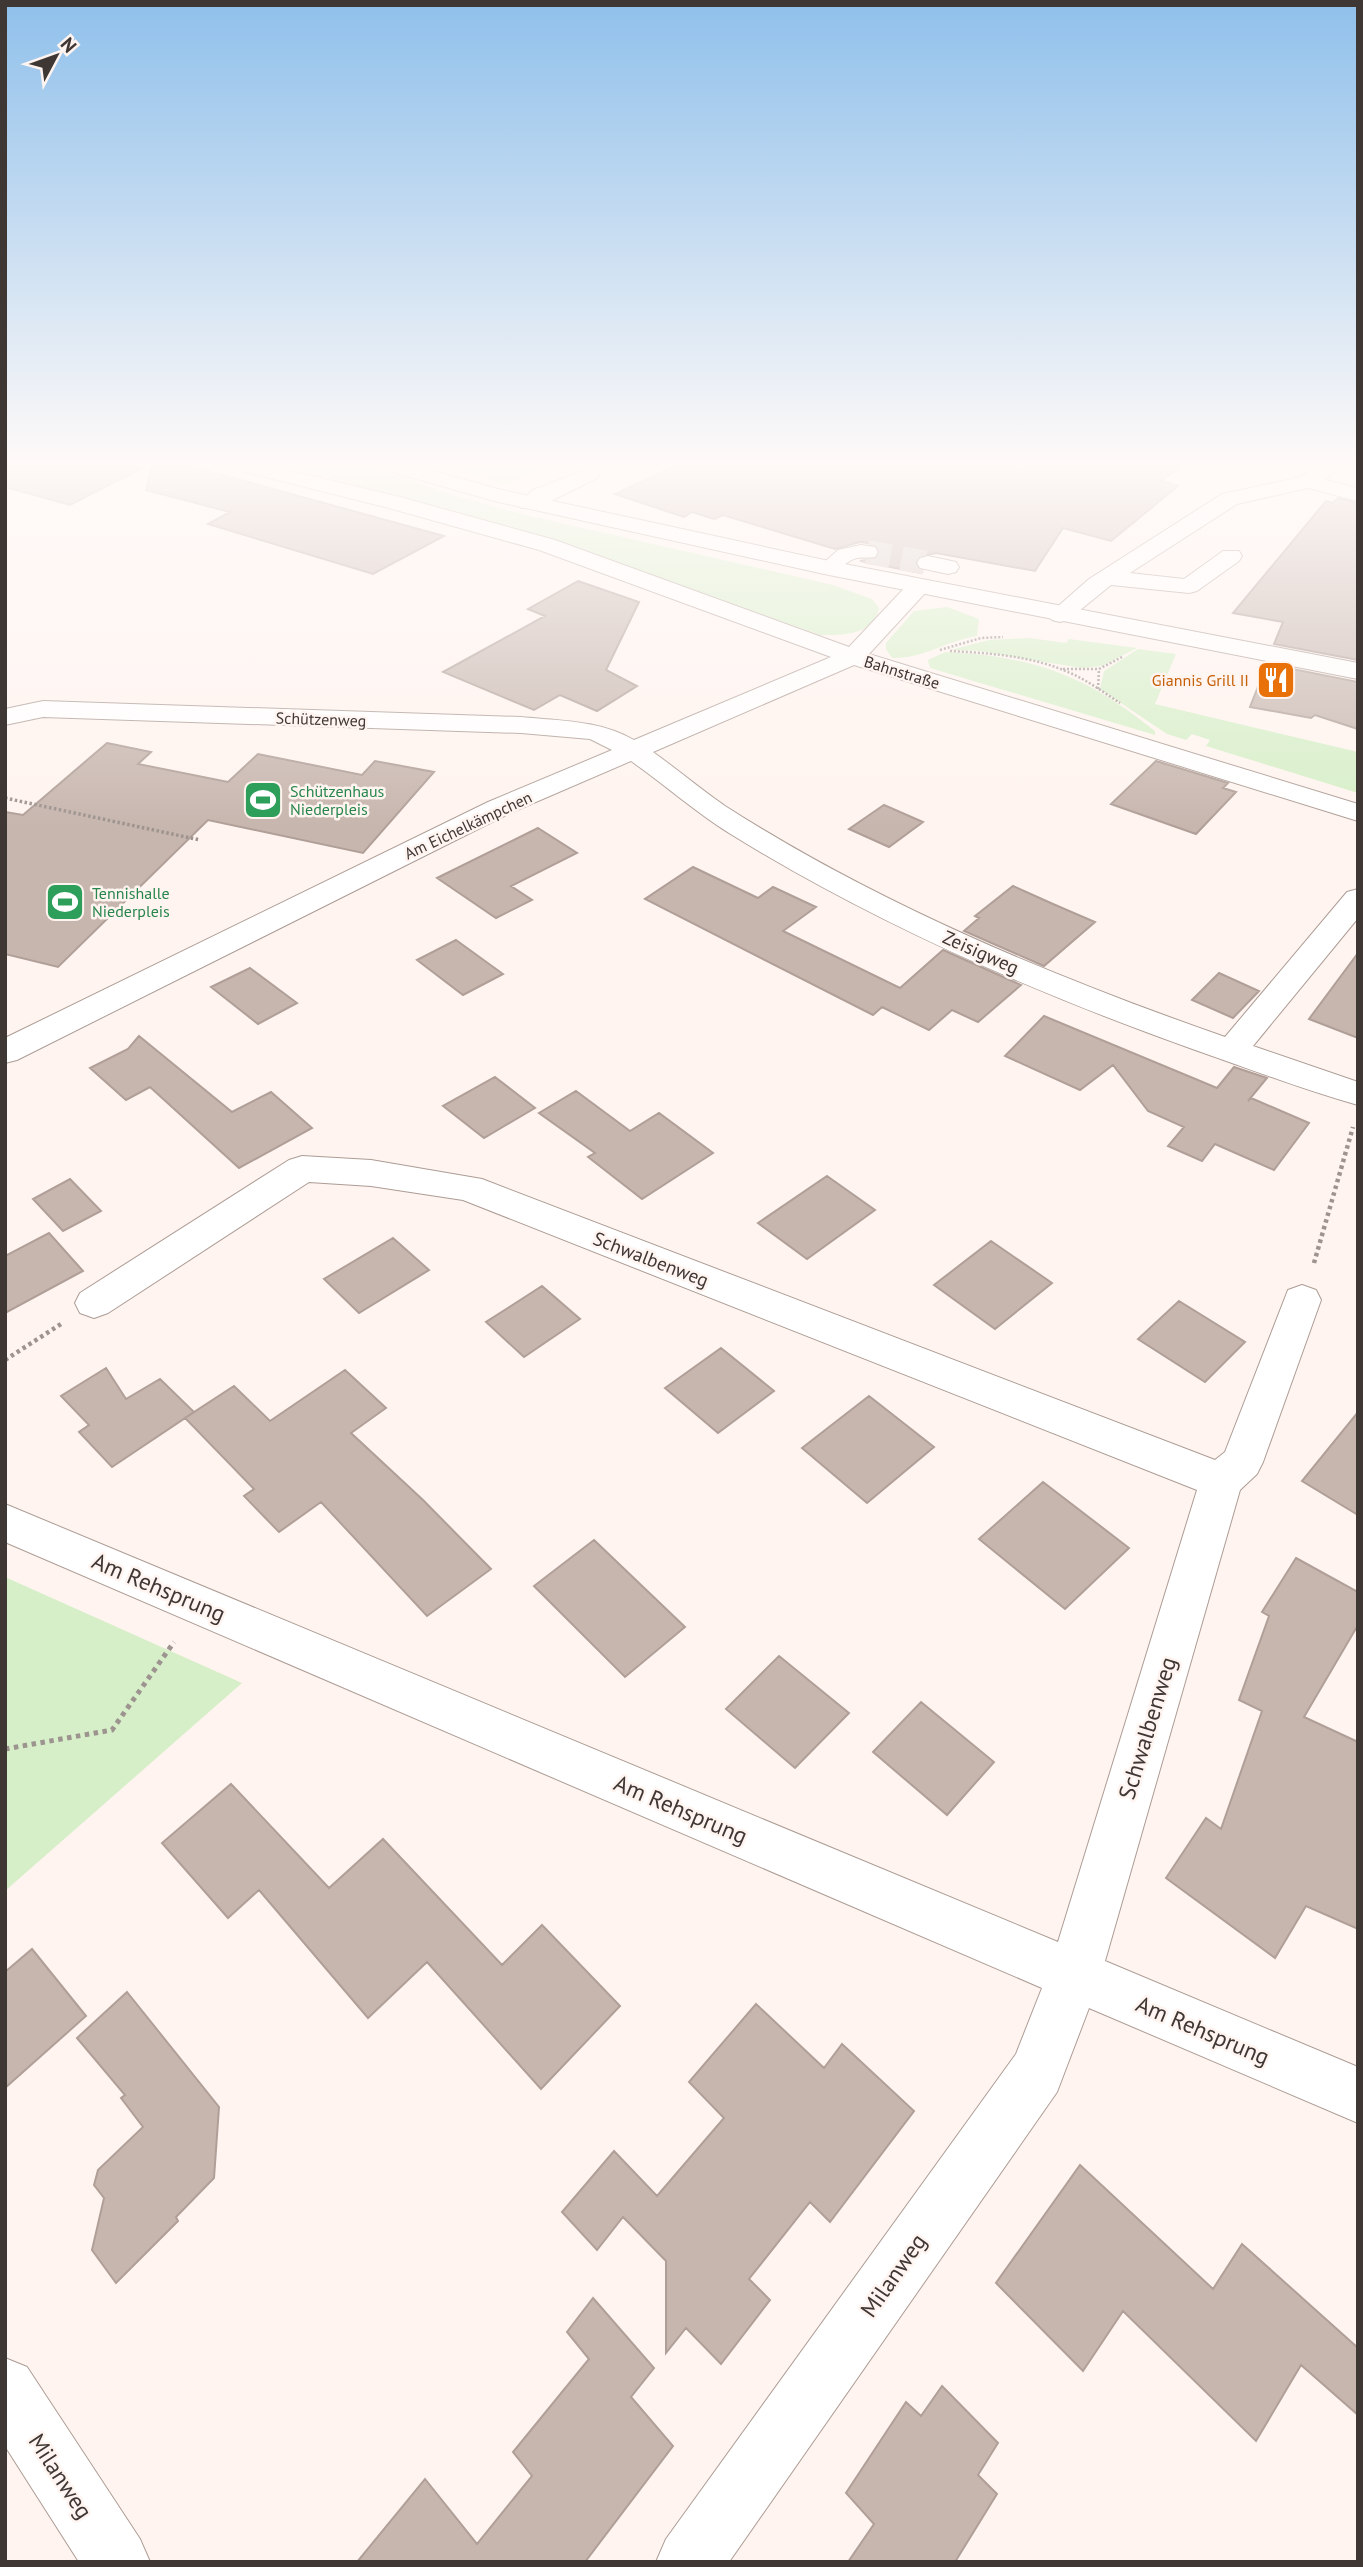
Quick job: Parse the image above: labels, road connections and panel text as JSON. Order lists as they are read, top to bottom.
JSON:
{
  "streets": {
    "street": [
      "Bahnstraße",
      "Schützenweg",
      "Am Eichelkämpchen",
      "Zeisigweg",
      "Schwalbenweg",
      "Am Rehsprung",
      "Milanweg"
    ]
  },
  "crossings": [
    ["Bahnstraße", "Am Eichelkämpchen"],
    ["Schützenweg", "Am Eichelkämpchen"],
    ["Schützenweg", "Zeisigweg"],
    ["Am Eichelkämpchen", "Zeisigweg"],
    ["Schwalbenweg", "Am Rehsprung"],
    ["Schwalbenweg", "Milanweg"],
    ["Am Rehsprung", "Milanweg"]
  ],
  "places": {
    "restaurant": ["Giannis Grill II"],
    "sports": ["Schützenhaus Niederpleis", "Tennishalle Niederpleis"]
  },
  "north": "top right"
}
